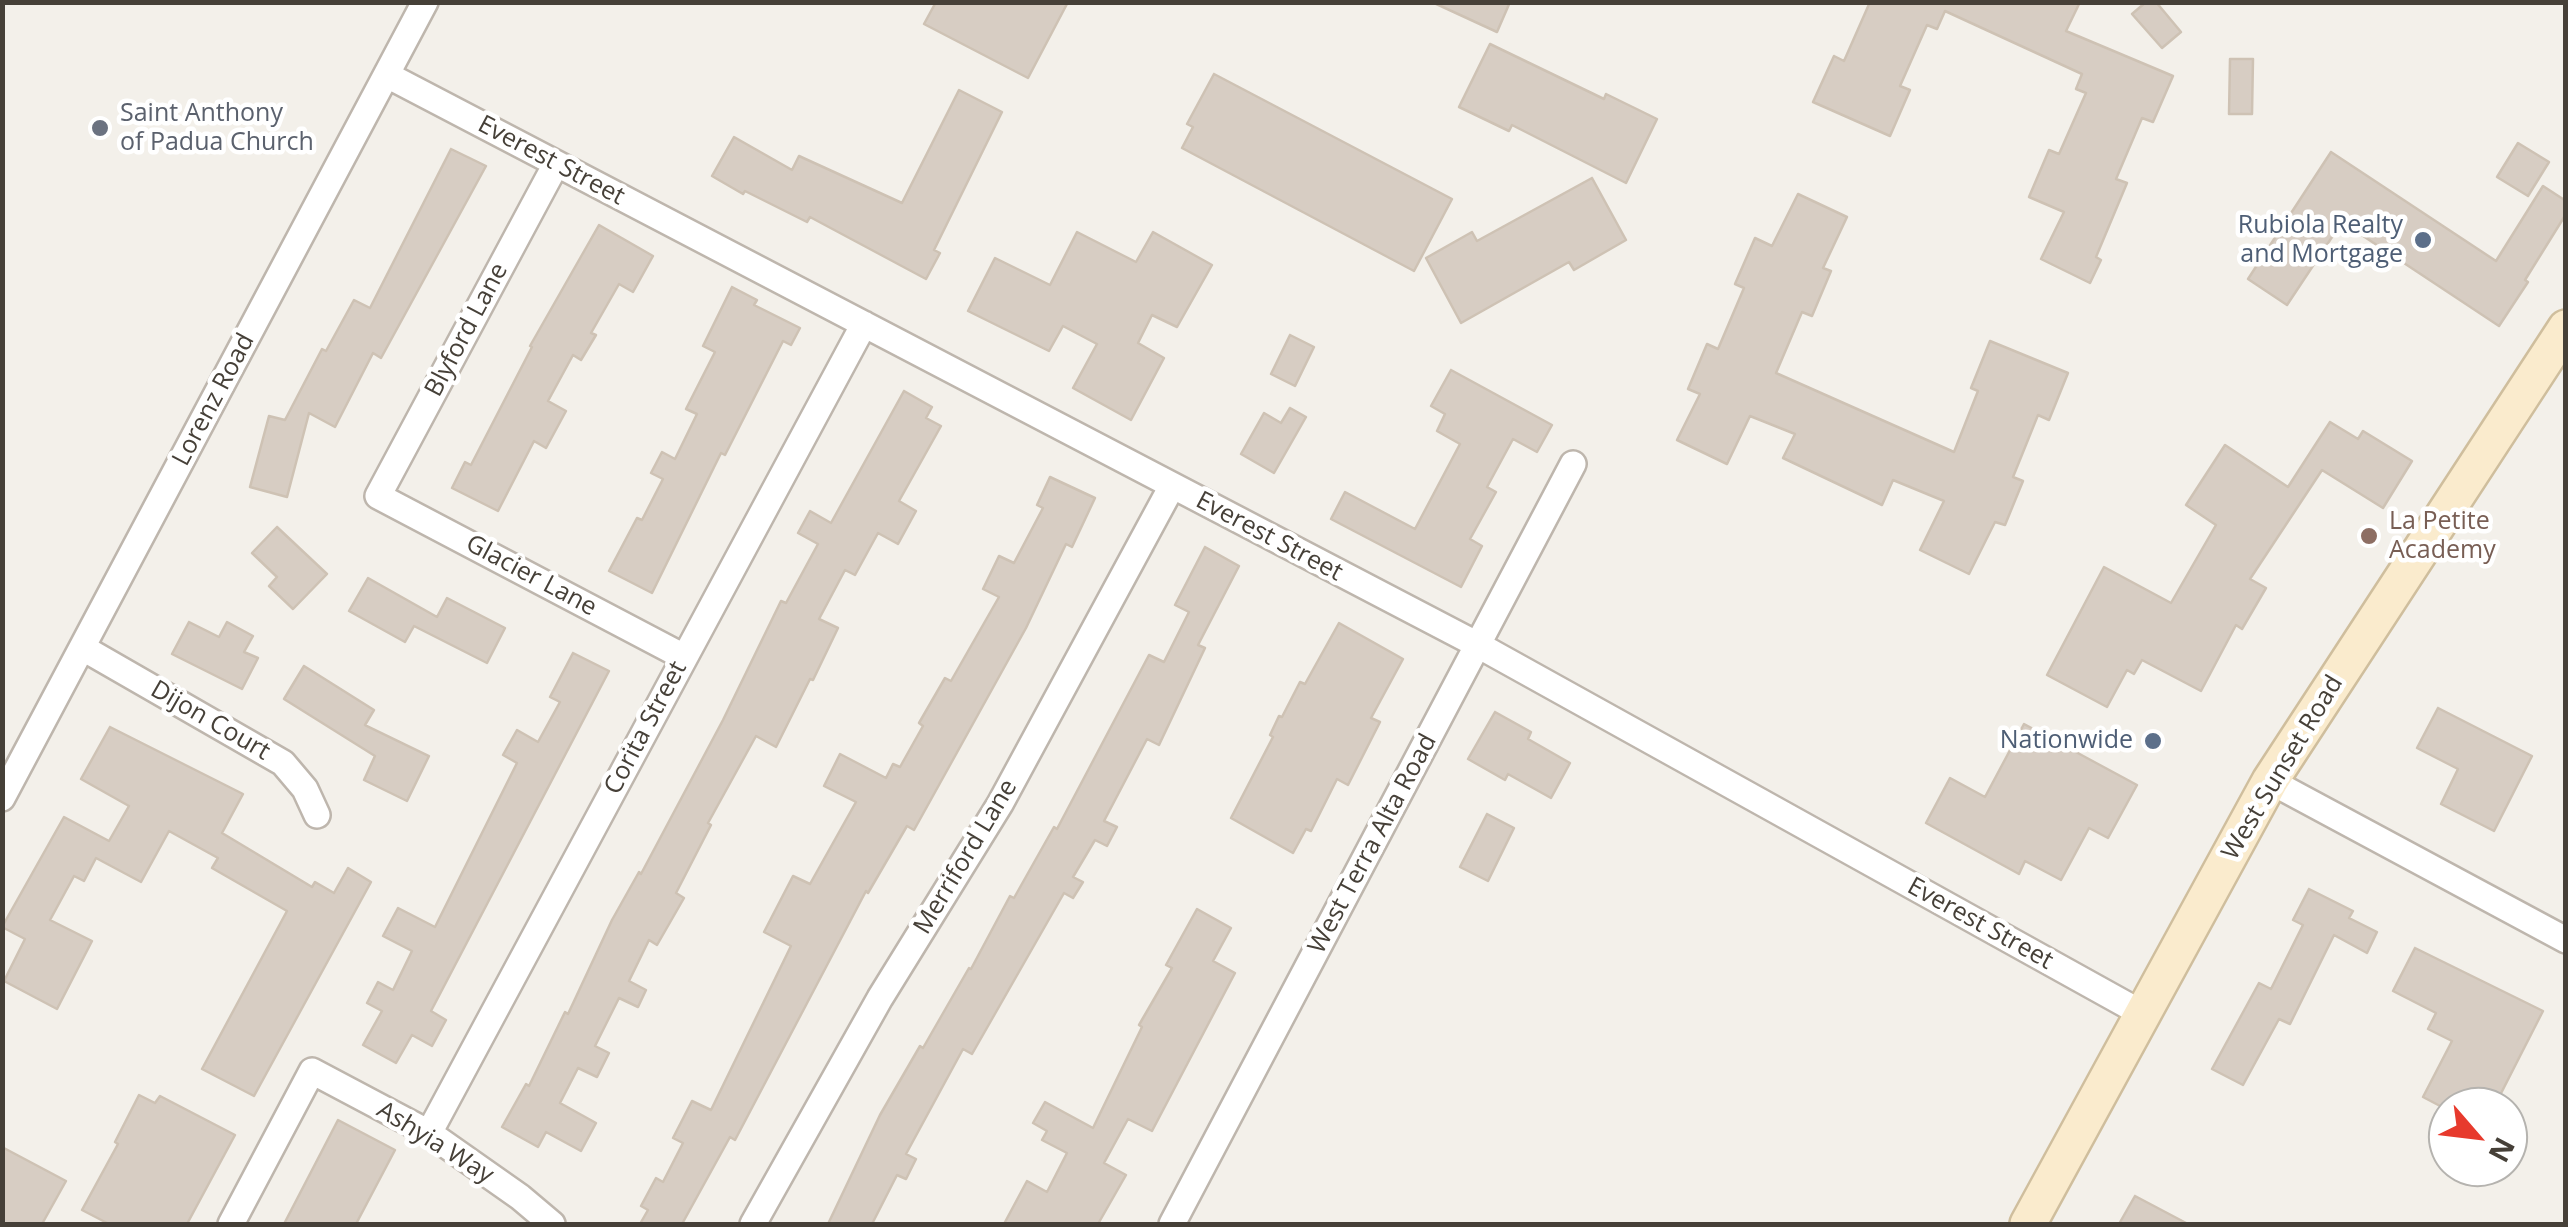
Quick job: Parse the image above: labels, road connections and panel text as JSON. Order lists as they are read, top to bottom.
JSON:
{
  "streets": {
    "main road": ["West Sunset Road"],
    "street": [
      "Everest Street",
      "Blyford Lane",
      "Lorenz Road",
      "Glacier Lane",
      "Dijon Court",
      "Corita Street",
      "West Terra Alta Road",
      "Merriford Lane",
      "Ashyia Way"
    ]
  },
  "crossings": [
    ["Everest Street", "Blyford Lane"],
    ["Everest Street", "Lorenz Road"],
    ["Everest Street", "Corita Street"],
    ["Everest Street", "West Sunset Road"],
    ["Everest Street", "West Terra Alta Road"],
    ["Everest Street", "Merriford Lane"],
    ["Blyford Lane", "Glacier Lane"],
    ["Lorenz Road", "Dijon Court"],
    ["Glacier Lane", "Corita Street"],
    ["Corita Street", "Ashyia Way"]
  ],
  "places": [
    "Saint Anthony of Padua Church",
    "Rubiola Realty and Mortgage",
    "La Petite Academy",
    "Nationwide"
  ],
  "north": "bottom right"
}
